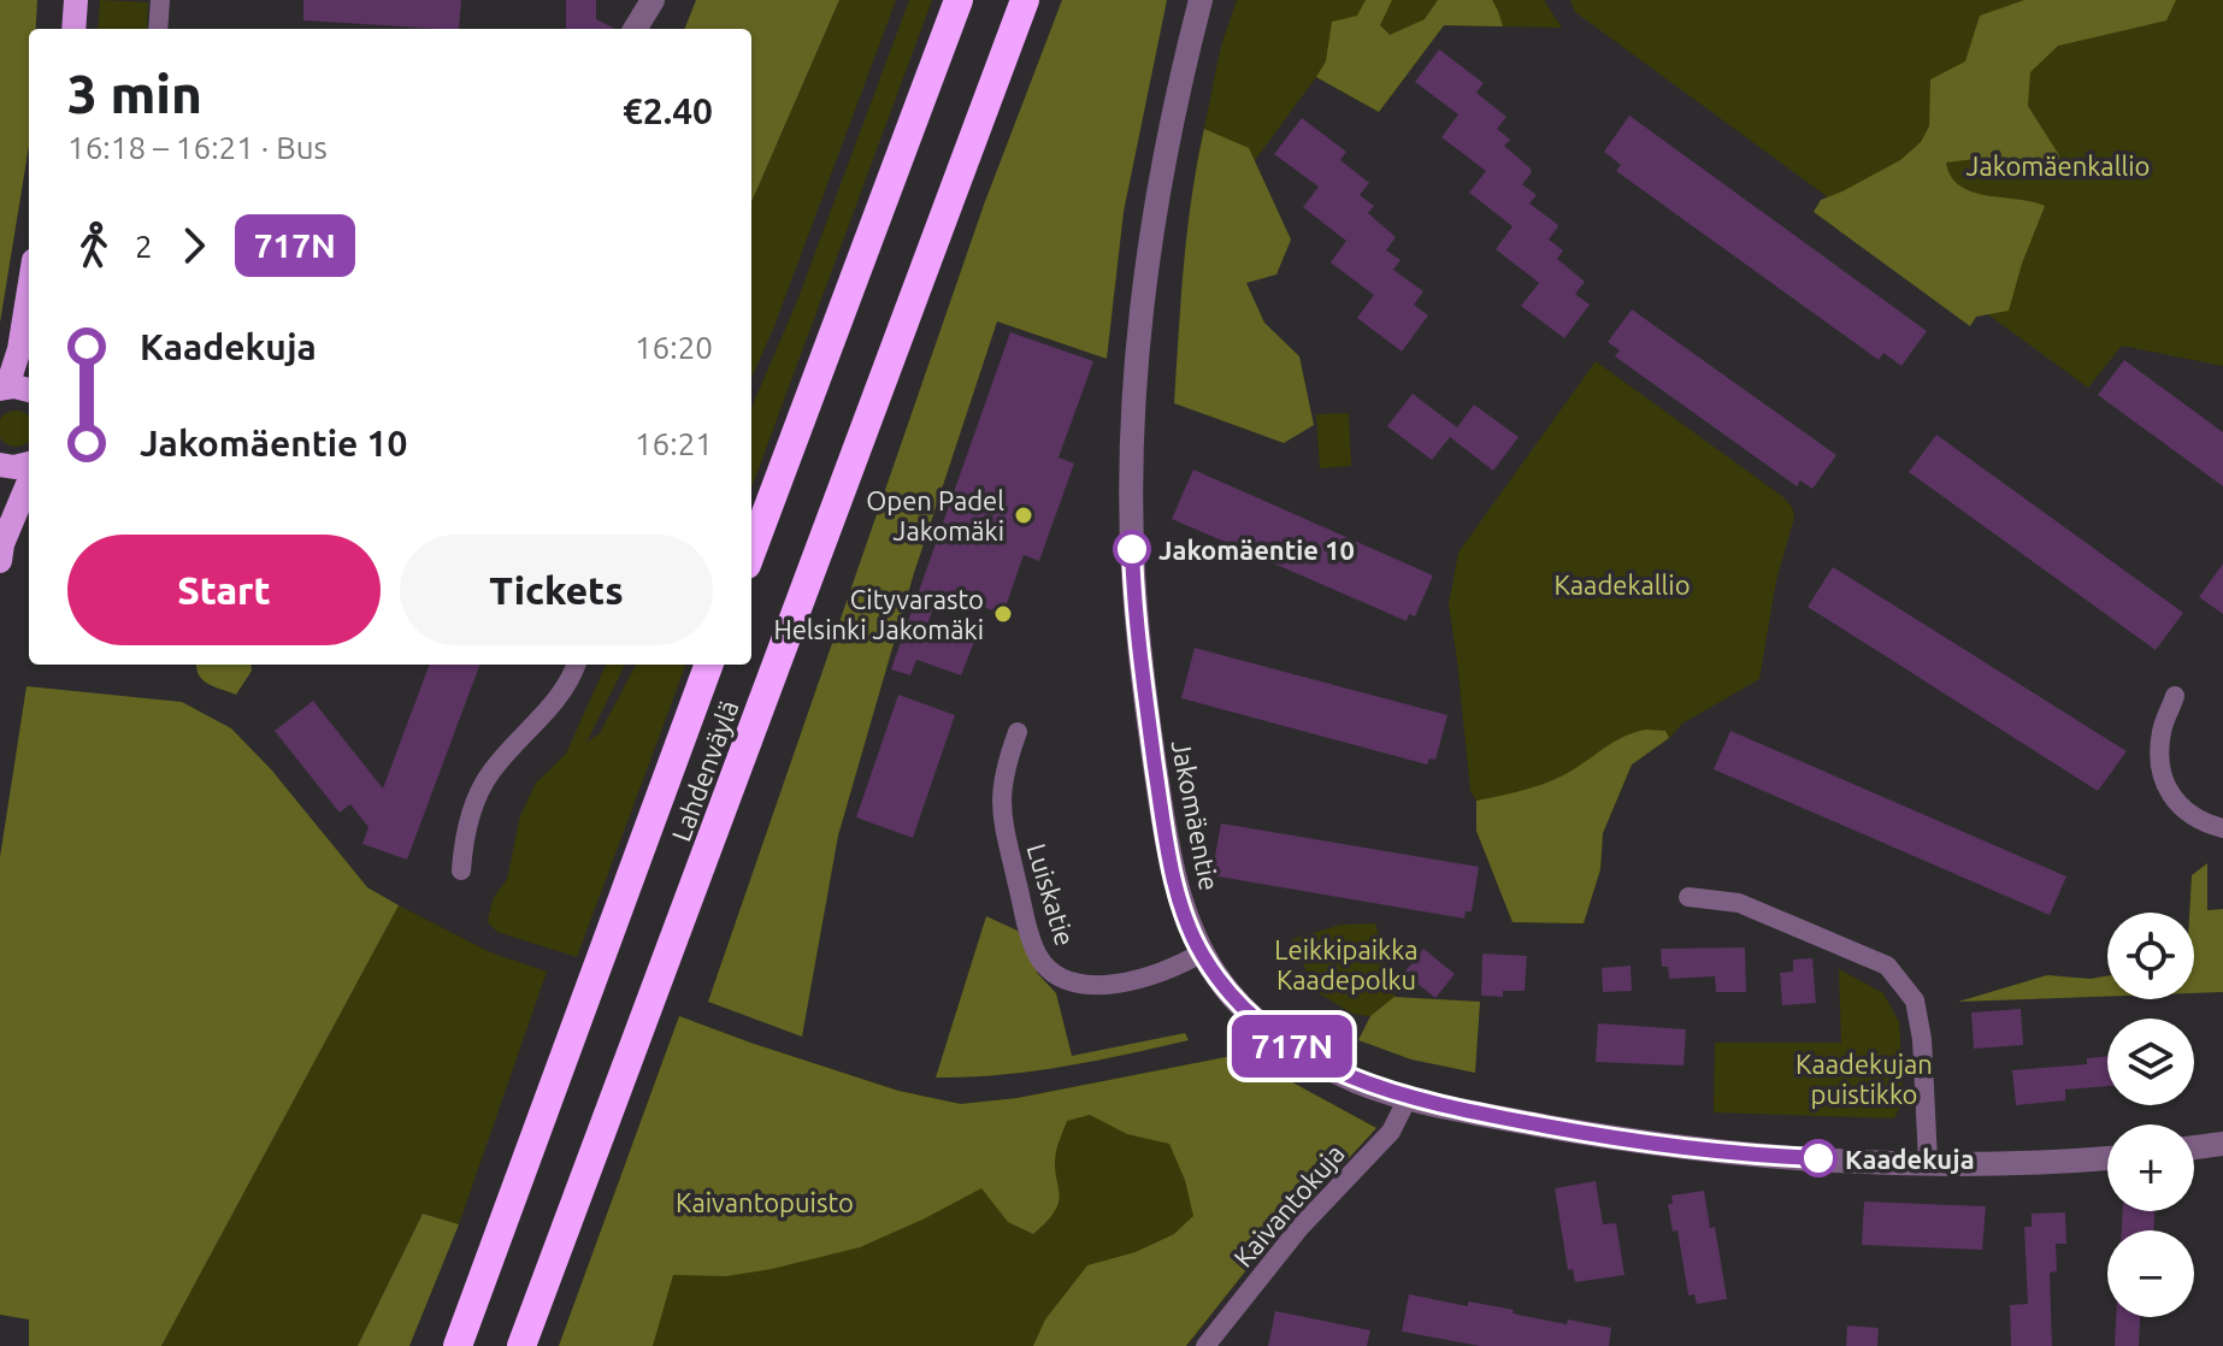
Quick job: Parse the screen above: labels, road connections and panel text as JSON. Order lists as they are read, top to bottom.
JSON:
{
  "streets": {
    "highway": ["Lahdenväylä"],
    "street": ["Jakomäentie", "Luiskatie", "Kaivantokuja"]
  },
  "crossings": [
    ["Jakomäentie", "Luiskatie"],
    ["Jakomäentie", "Kaivantokuja"]
  ],
  "parks": [
    "Jakomäenkallio",
    "Kaadekallio",
    "Leikkipaikka Kaadepolku",
    "Kaadekujan puistikko",
    "Kaivantopuisto"
  ],
  "places": [
    "Open Padel Jakomäki",
    "Jakomäentie 10",
    "Cityvarasto Helsinki Jakomäki",
    "Kaadekuja"
  ],
  "lines": ["bus line 717N"],
  "page": {
    "on_map": "717N",
    "heading": ["3 min", "16:18 – 16:21 · Bus", "€2.40"],
    "legs": ["2", "717N"],
    "list": [
      {
        "name": "Kaadekuja",
        "value": "16:20"
      },
      {
        "name": "Jakomäentie 10",
        "value": "16:21"
      }
    ],
    "buttons": ["Start", "Tickets"],
    "map_buttons": ["+", "−"]
  }
}
